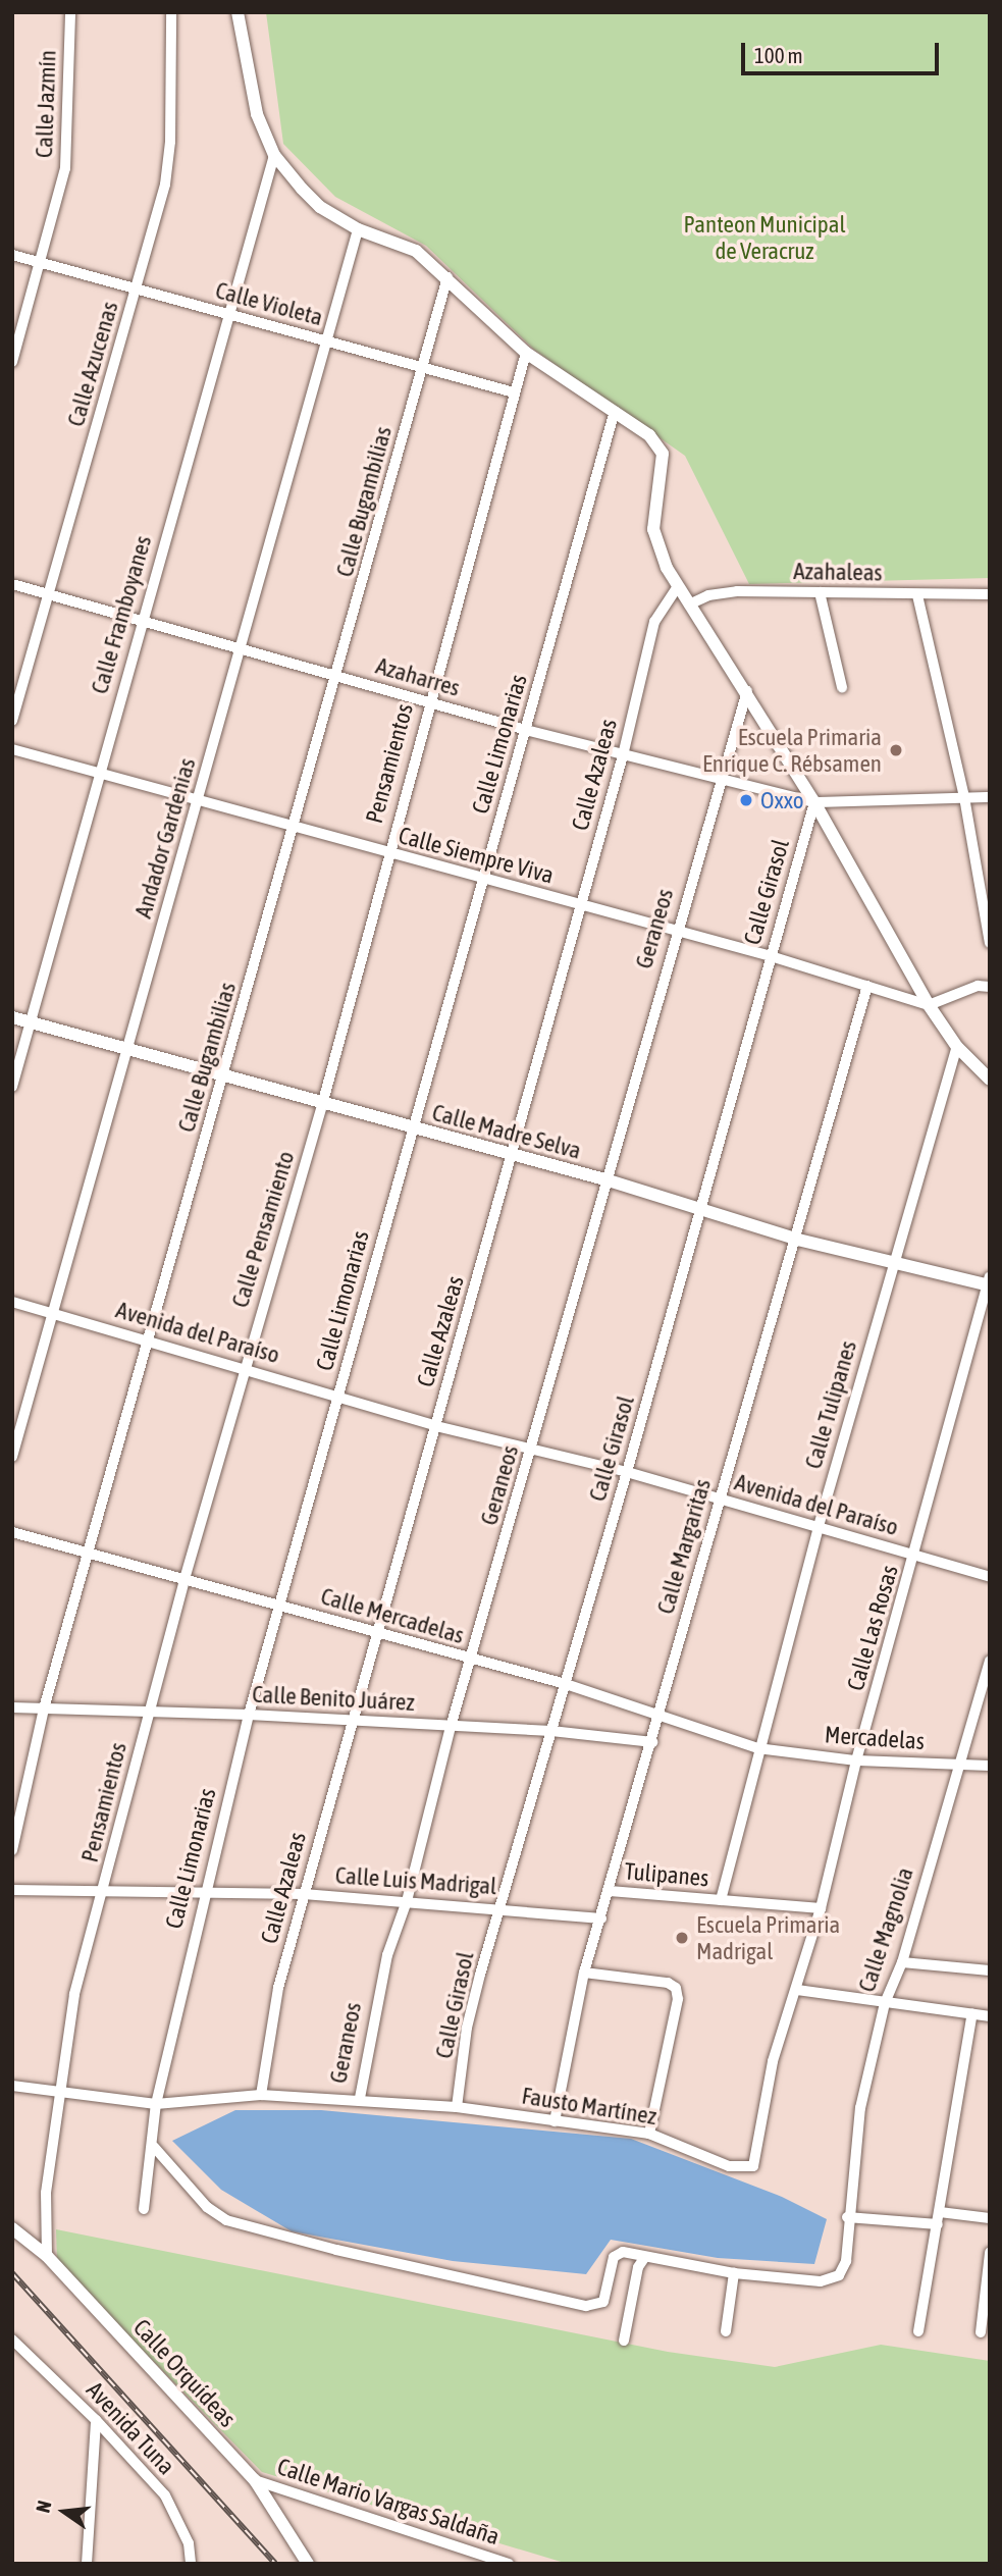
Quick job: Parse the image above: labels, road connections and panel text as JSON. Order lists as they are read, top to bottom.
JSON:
{
  "streets": {
    "street": [
      "Calle Jazmín",
      "Calle Violeta",
      "Calle Azucenas",
      "Calle Bugambilias",
      "Azahaleas",
      "Calle Framboyanes",
      "Azaharres",
      "Calle Limonarias",
      "Pensamientos",
      "Calle Azaleas",
      "Andador Gardenias",
      "Calle Siempre Viva",
      "Calle Girasol",
      "Geraneos",
      "Calle Madre Selva",
      "Calle Pensamiento",
      "Avenida del Paraíso",
      "Calle Tulipanes",
      "Calle Margaritas",
      "Calle Mercadelas",
      "Calle Las Rosas",
      "Calle Benito Juárez",
      "Mercadelas",
      "Tulipanes",
      "Calle Luis Madrigal",
      "Calle Magnolia",
      "Fausto Martínez",
      "Calle Orquídeas",
      "Avenida Tuna",
      "Calle Mario Vargas Saldaña"
    ]
  },
  "crossings": [
    ["Calle Jazmín", "Calle Violeta"],
    ["Calle Violeta", "Calle Azucenas"],
    ["Calle Violeta", "Calle Bugambilias"],
    ["Calle Violeta", "Calle Framboyanes"],
    ["Calle Violeta", "Pensamientos"],
    ["Calle Violeta", "Andador Gardenias"],
    ["Calle Azucenas", "Azaharres"],
    ["Calle Bugambilias", "Azaharres"],
    ["Calle Bugambilias", "Calle Siempre Viva"],
    ["Calle Bugambilias", "Calle Madre Selva"],
    ["Calle Bugambilias", "Avenida del Paraíso"],
    ["Calle Bugambilias", "Calle Mercadelas"],
    ["Calle Bugambilias", "Calle Benito Juárez"],
    ["Calle Framboyanes", "Azaharres"],
    ["Calle Framboyanes", "Calle Siempre Viva"],
    ["Calle Framboyanes", "Calle Madre Selva"],
    ["Azaharres", "Calle Limonarias"],
    ["Azaharres", "Pensamientos"],
    ["Azaharres", "Calle Azaleas"],
    ["Azaharres", "Andador Gardenias"],
    ["Azaharres", "Calle Girasol"],
    ["Azaharres", "Geraneos"],
    ["Calle Limonarias", "Calle Siempre Viva"],
    ["Calle Limonarias", "Geraneos"],
    ["Calle Limonarias", "Calle Madre Selva"],
    ["Calle Limonarias", "Avenida del Paraíso"],
    ["Calle Limonarias", "Calle Mercadelas"],
    ["Calle Limonarias", "Calle Benito Juárez"],
    ["Calle Limonarias", "Calle Luis Madrigal"],
    ["Calle Limonarias", "Calle Magnolia"],
    ["Pensamientos", "Calle Siempre Viva"],
    ["Pensamientos", "Geraneos"],
    ["Pensamientos", "Calle Madre Selva"],
    ["Pensamientos", "Calle Pensamiento"],
    ["Pensamientos", "Avenida del Paraíso"],
    ["Pensamientos", "Calle Mercadelas"],
    ["Pensamientos", "Calle Benito Juárez"],
    ["Pensamientos", "Calle Luis Madrigal"],
    ["Pensamientos", "Calle Orquídeas"],
    ["Calle Azaleas", "Calle Siempre Viva"],
    ["Calle Azaleas", "Geraneos"],
    ["Calle Azaleas", "Calle Madre Selva"],
    ["Calle Azaleas", "Avenida del Paraíso"],
    ["Calle Azaleas", "Calle Mercadelas"],
    ["Calle Azaleas", "Calle Benito Juárez"],
    ["Calle Azaleas", "Calle Luis Madrigal"],
    ["Andador Gardenias", "Calle Siempre Viva"],
    ["Andador Gardenias", "Calle Madre Selva"],
    ["Andador Gardenias", "Avenida del Paraíso"],
    ["Calle Siempre Viva", "Calle Girasol"],
    ["Calle Siempre Viva", "Geraneos"],
    ["Calle Siempre Viva", "Calle Margaritas"],
    ["Calle Girasol", "Calle Madre Selva"],
    ["Calle Girasol", "Avenida del Paraíso"],
    ["Calle Girasol", "Calle Mercadelas"],
    ["Calle Girasol", "Calle Benito Juárez"],
    ["Calle Girasol", "Calle Luis Madrigal"],
    ["Calle Girasol", "Fausto Martínez"],
    ["Geraneos", "Calle Madre Selva"],
    ["Geraneos", "Avenida del Paraíso"],
    ["Geraneos", "Calle Mercadelas"],
    ["Geraneos", "Calle Benito Juárez"],
    ["Geraneos", "Calle Luis Madrigal"],
    ["Geraneos", "Fausto Martínez"],
    ["Calle Madre Selva", "Calle Pensamiento"],
    ["Calle Madre Selva", "Calle Tulipanes"],
    ["Calle Madre Selva", "Calle Margaritas"],
    ["Calle Madre Selva", "Calle Las Rosas"],
    ["Calle Pensamiento", "Avenida del Paraíso"],
    ["Avenida del Paraíso", "Calle Tulipanes"],
    ["Avenida del Paraíso", "Calle Margaritas"],
    ["Avenida del Paraíso", "Calle Las Rosas"],
    ["Calle Tulipanes", "Calle Mercadelas"],
    ["Calle Tulipanes", "Mercadelas"],
    ["Calle Tulipanes", "Tulipanes"],
    ["Calle Margaritas", "Calle Mercadelas"],
    ["Calle Margaritas", "Calle Benito Juárez"],
    ["Calle Margaritas", "Tulipanes"],
    ["Calle Margaritas", "Calle Luis Madrigal"],
    ["Calle Margaritas", "Fausto Martínez"],
    ["Calle Mercadelas", "Mercadelas"],
    ["Calle Las Rosas", "Mercadelas"],
    ["Calle Las Rosas", "Fausto Martínez"],
    ["Mercadelas", "Calle Magnolia"],
    ["Calle Orquídeas", "Calle Mario Vargas Saldaña"]
  ],
  "parks": ["Panteon Municipal de Veracruz"],
  "places": ["Escuela Primaria Enrique C. Rébsamen", "Oxxo", "Escuela Primaria Madrigal"],
  "scale_bar": "100 m",
  "north": "left"
}
